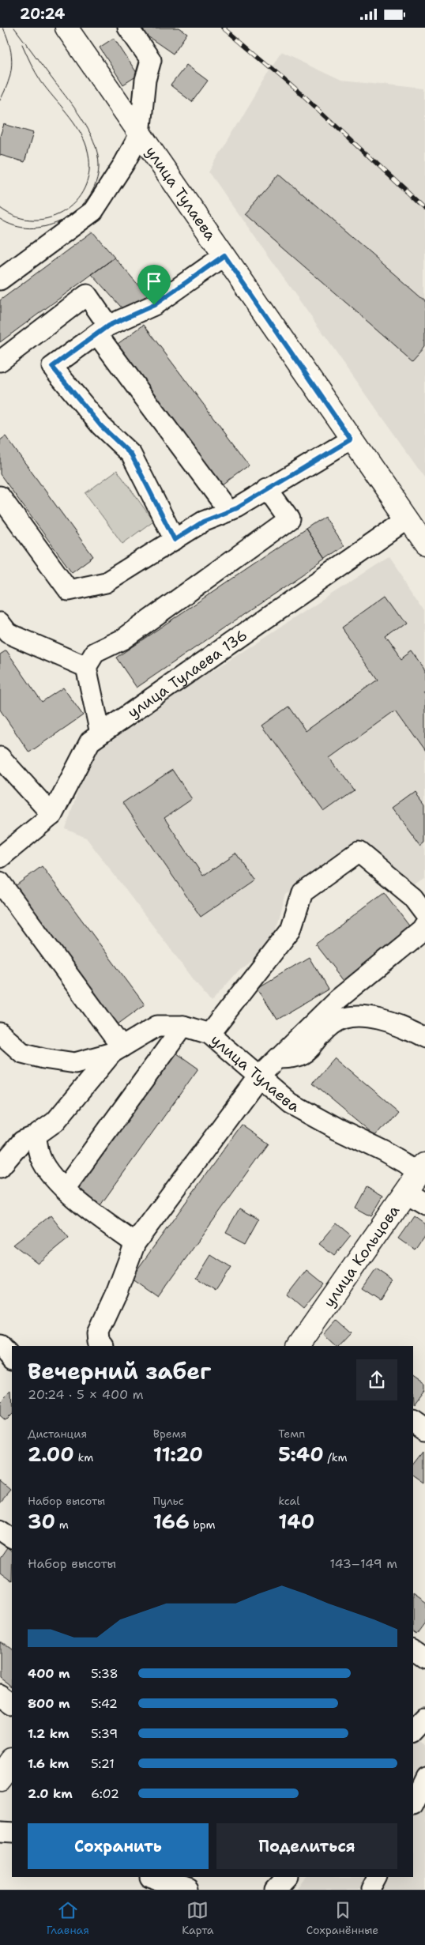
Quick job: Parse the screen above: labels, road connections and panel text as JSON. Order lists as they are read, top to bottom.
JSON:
{
  "streets": {
    "main road": ["улица Тулаева", "улица Кольцова"],
    "street": ["улица Тулаева 136"]
  },
  "crossings": [
    ["улица Тулаева", "улица Тулаева 136"],
    ["улица Тулаева", "улица Кольцова"]
  ],
  "page": {
    "status": "20:24",
    "heading": ["Вечерний забег", "20:24 · 5 × 400 m"],
    "stats": [
      ["Дистанция", "2.00 km"],
      ["Время", "11:20"],
      ["Темп", "5:40 /km"],
      ["Набор высоты", "30 m"],
      ["Пульс", "166 bpm"],
      ["kcal", "140"]
    ],
    "chart": ["Набор высоты", "143–149 m"],
    "list": [
      {
        "name": "400 m",
        "note": "5:38"
      },
      {
        "name": "800 m",
        "note": "5:42"
      },
      {
        "name": "1.2 km",
        "note": "5:39"
      },
      {
        "name": "1.6 km",
        "note": "5:21"
      },
      {
        "name": "2.0 km",
        "note": "6:02"
      }
    ],
    "buttons": ["Сохранить", "Поделиться"],
    "tabs": ["Главная", "Карта", "Сохранённые"]
  }
}
